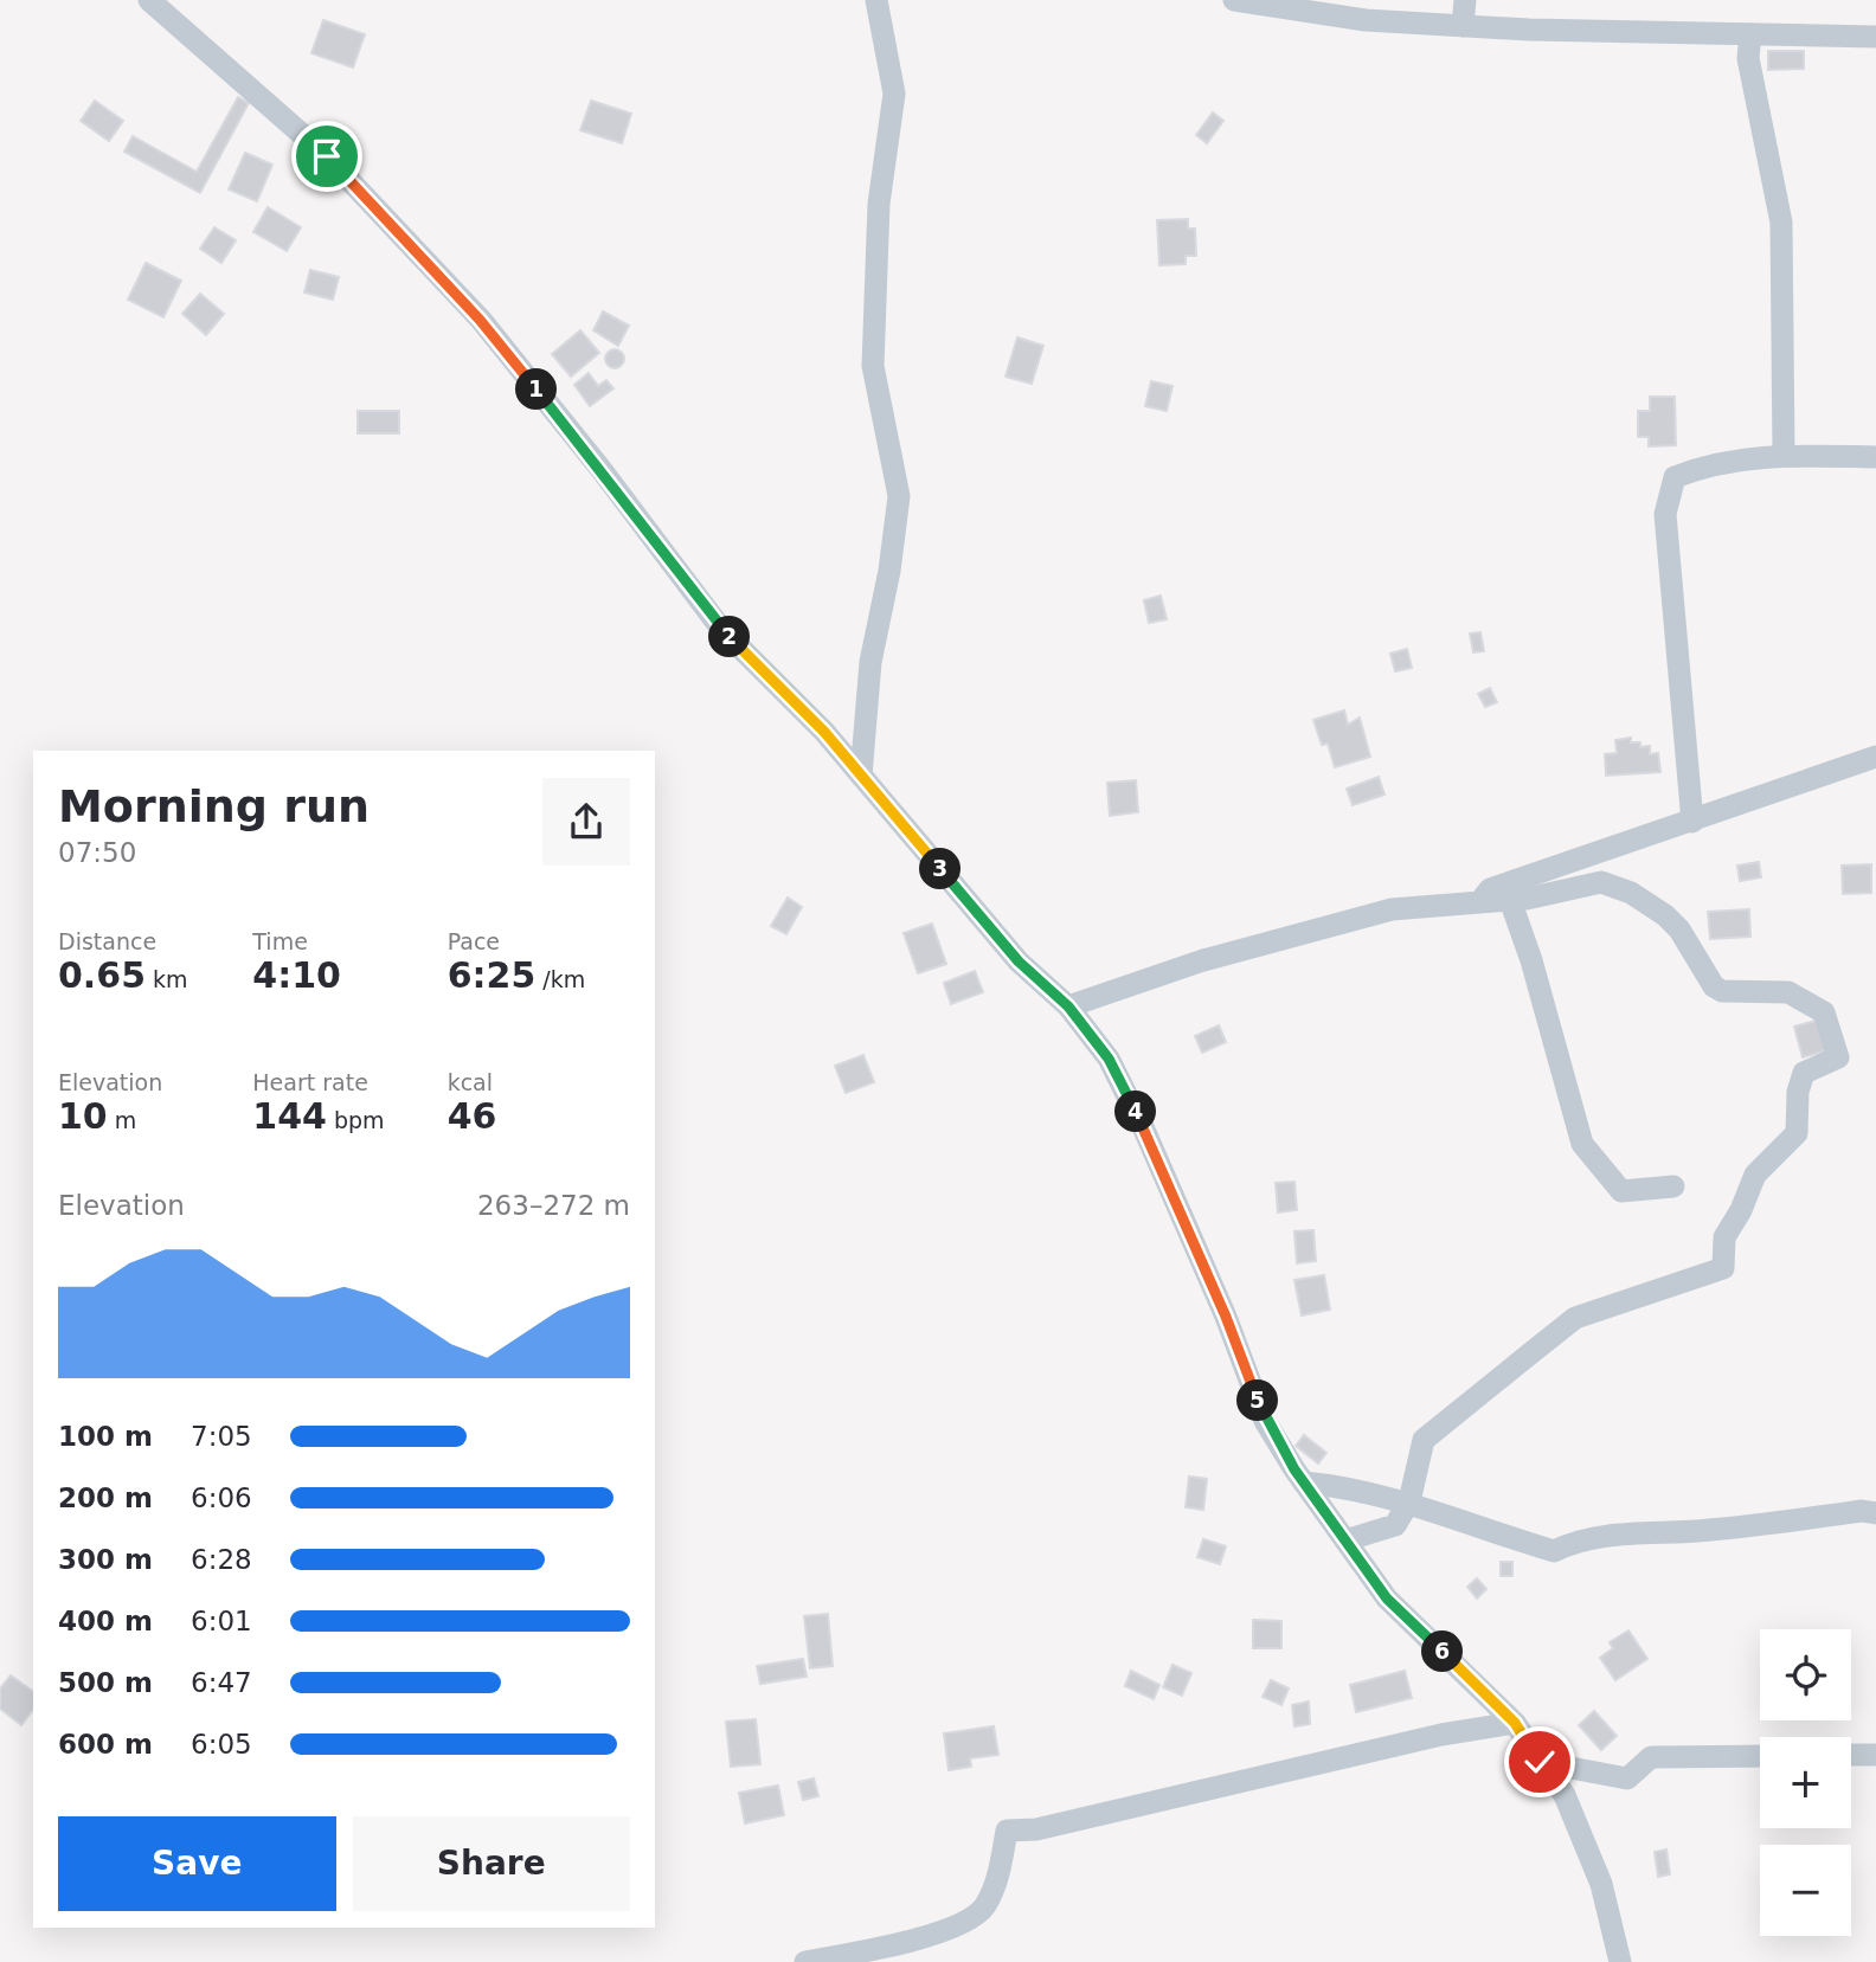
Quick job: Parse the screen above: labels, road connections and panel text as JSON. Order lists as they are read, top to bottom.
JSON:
{
  "page": {
    "pins": [
      "1",
      "2",
      "3",
      "4",
      "5",
      "6"
    ],
    "heading": ["Morning run", "07:50"],
    "stats": [
      ["Distance", "0.65 km"],
      ["Time", "4:10"],
      ["Pace", "6:25 /km"],
      ["Elevation", "10 m"],
      ["Heart rate", "144 bpm"],
      ["kcal", "46"]
    ],
    "chart": ["Elevation", "263–272 m"],
    "list": [
      {
        "name": "100 m",
        "note": "7:05"
      },
      {
        "name": "200 m",
        "note": "6:06"
      },
      {
        "name": "300 m",
        "note": "6:28"
      },
      {
        "name": "400 m",
        "note": "6:01"
      },
      {
        "name": "500 m",
        "note": "6:47"
      },
      {
        "name": "600 m",
        "note": "6:05"
      }
    ],
    "map_buttons": ["+", "−"],
    "buttons": ["Save", "Share"]
  }
}
